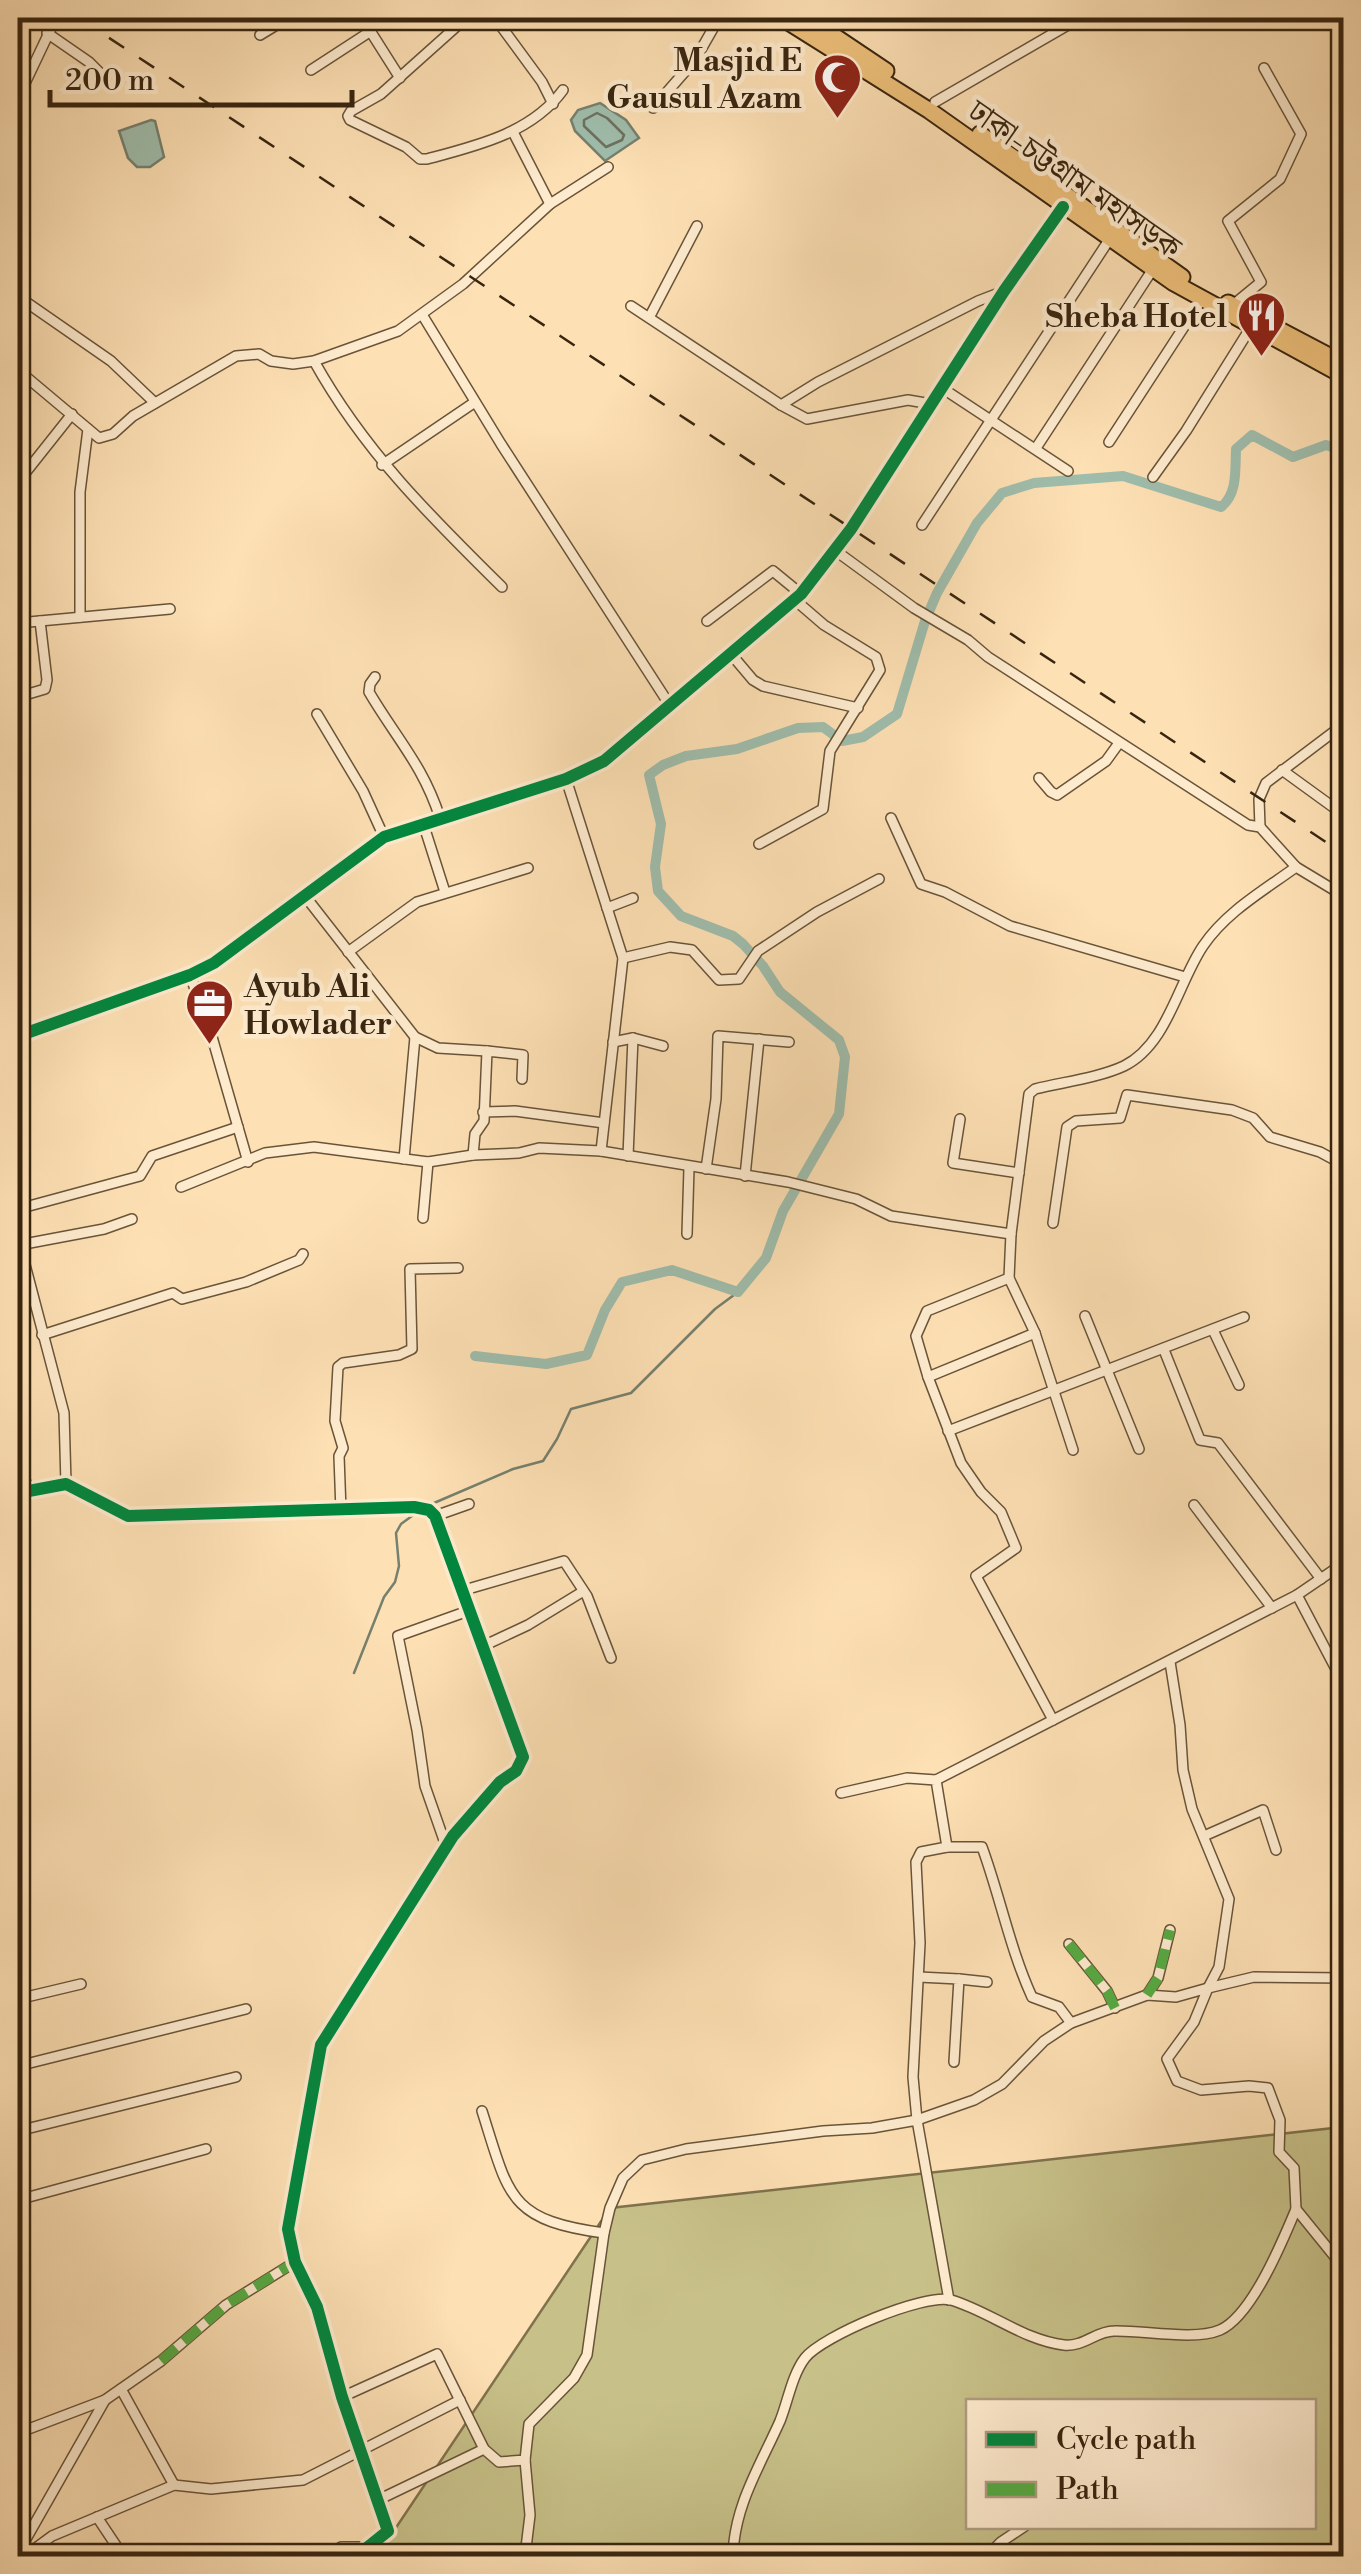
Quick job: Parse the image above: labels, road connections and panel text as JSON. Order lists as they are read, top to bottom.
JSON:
{
  "streets": {
    "highway": ["ঢাকা-চট্টগ্রাম মহাসড়ক"]
  },
  "places": {
    "mosque": ["Masjid E Gausul Azam"],
    "restaurant": ["Sheba Hotel"],
    "office": ["Ayub Ali Howlader"]
  },
  "legend": ["Cycle path", "Path"],
  "scale_bar": "200 m"
}
